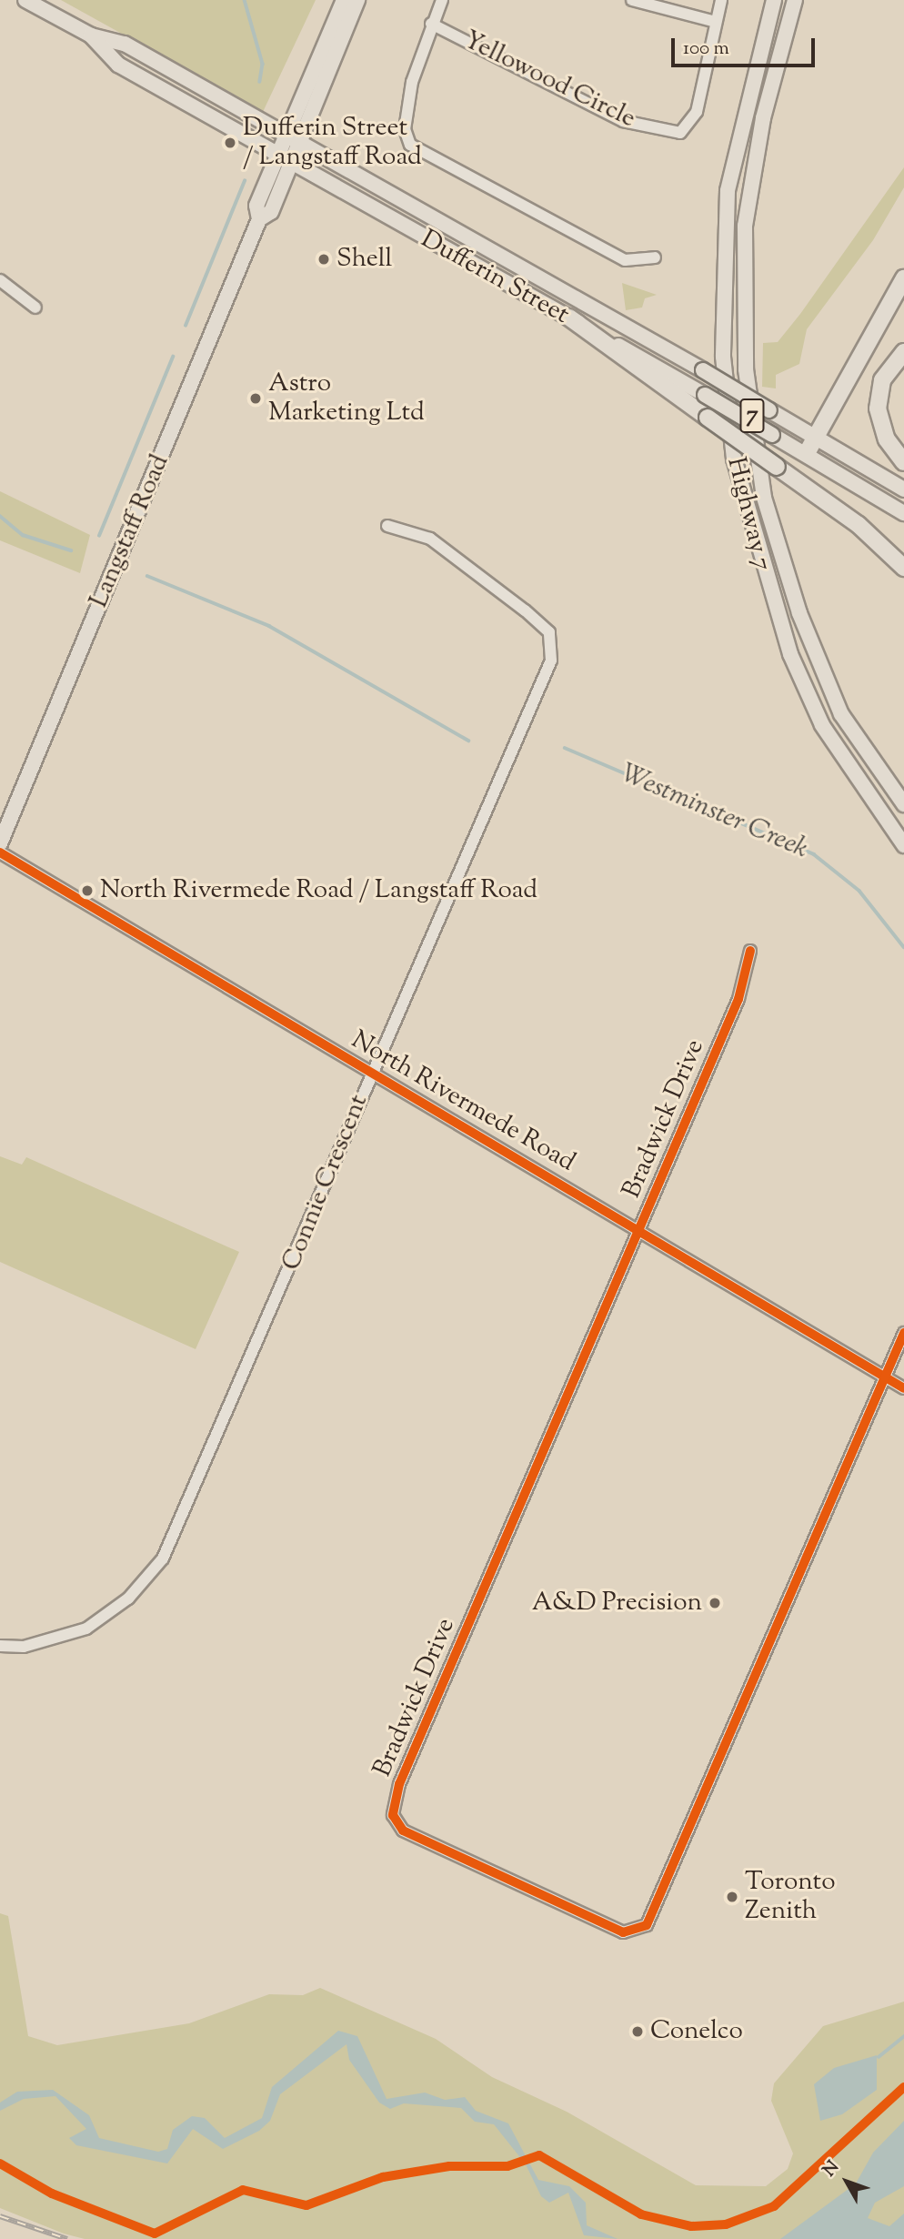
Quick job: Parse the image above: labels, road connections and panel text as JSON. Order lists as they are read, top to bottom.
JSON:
{
  "streets": {
    "main road": [
      "Dufferin Street",
      "7",
      "Highway 7",
      "Langstaff Road"
    ],
    "street": [
      "Yellowood Circle",
      "North Rivermede Road",
      "Bradwick Drive",
      "Connie Crescent"
    ]
  },
  "crossings": [
    ["Dufferin Street", "Langstaff Road"],
    ["North Rivermede Road", "Bradwick Drive"],
    ["North Rivermede Road", "Connie Crescent"]
  ],
  "water": ["Westminster Creek"],
  "places": [
    "Dufferin Street / Langstaff Road",
    "Shell",
    "Astro Marketing Ltd",
    "North Rivermede Road / Langstaff Road",
    "A&D Precision",
    "Toronto Zenith",
    "Conelco"
  ],
  "scale_bar": "100 m",
  "north": "top left"
}
